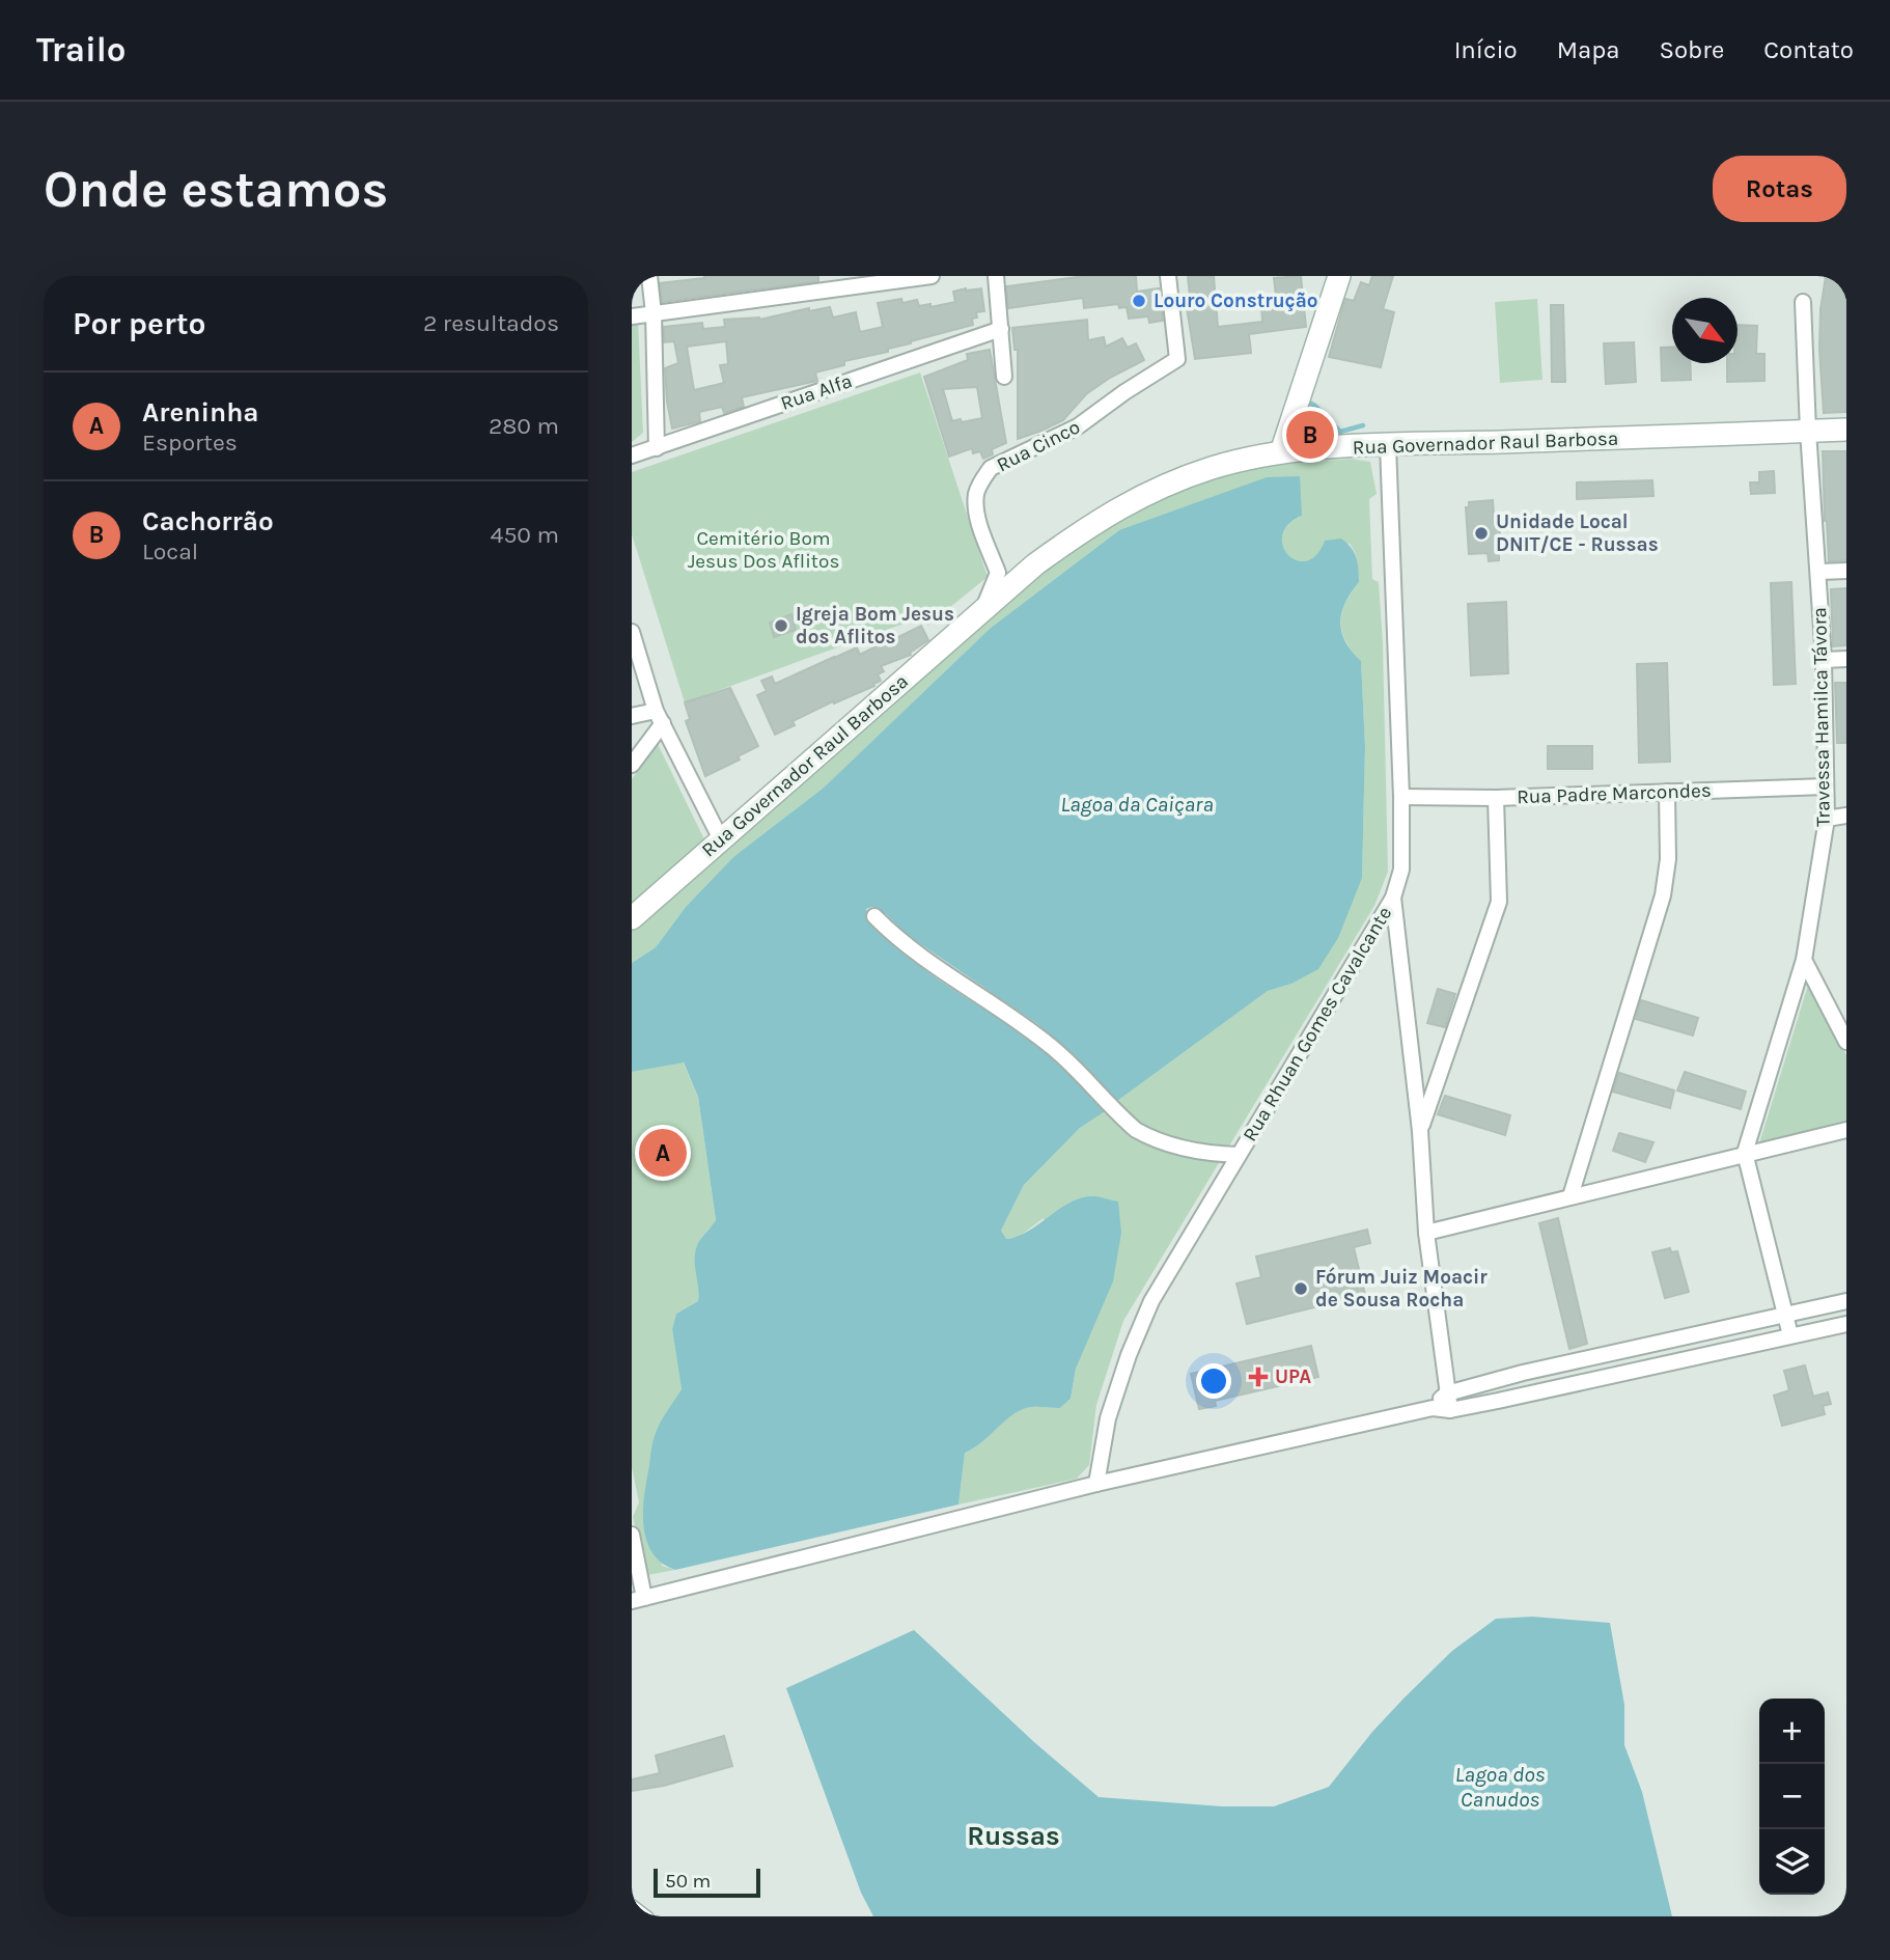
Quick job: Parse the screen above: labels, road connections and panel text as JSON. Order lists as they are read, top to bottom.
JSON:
{
  "streets": {
    "street": [
      "Rua Alfa",
      "Rua Governador Raul Barbosa",
      "Rua Cinco",
      "Travessa Hamilca Távora",
      "Rua Padre Marcondes",
      "Rua Rhuan Gomes Cavalcante"
    ]
  },
  "crossings": [
    ["Rua Governador Raul Barbosa", "Rua Cinco"],
    ["Rua Governador Raul Barbosa", "Travessa Hamilca Távora"],
    ["Rua Governador Raul Barbosa", "Rua Rhuan Gomes Cavalcante"],
    ["Travessa Hamilca Távora", "Rua Padre Marcondes"],
    ["Rua Padre Marcondes", "Rua Rhuan Gomes Cavalcante"]
  ],
  "districts": ["Russas"],
  "water": ["Lagoa da Caiçara", "Lagoa dos Canudos"],
  "parks": ["Cemitério Bom Jesus Dos Aflitos"],
  "places": {
    "other": [
      "Louro Construção",
      "Unidade Local DNIT/CE - Russas",
      "Igreja Bom Jesus dos Aflitos",
      "Fórum Juiz Moacir de Sousa Rocha"
    ],
    "health": ["UPA"]
  },
  "scale_bar": "50 m",
  "north": "bottom right",
  "page": {
    "header": "Trailo",
    "nav": [
      "Início",
      "Mapa",
      "Sobre",
      "Contato"
    ],
    "buttons": "Rotas",
    "title": "Onde estamos",
    "heading": ["Por perto", "2 resultados"],
    "list": [
      {
        "mark": "A",
        "name": "Areninha",
        "note": "Esportes",
        "value": "280 m"
      },
      {
        "mark": "B",
        "name": "Cachorrão",
        "note": "Local",
        "value": "450 m"
      }
    ],
    "pins": ["B", "A"],
    "map_buttons": ["+", "−"],
    "scale": "50 m"
  }
}
